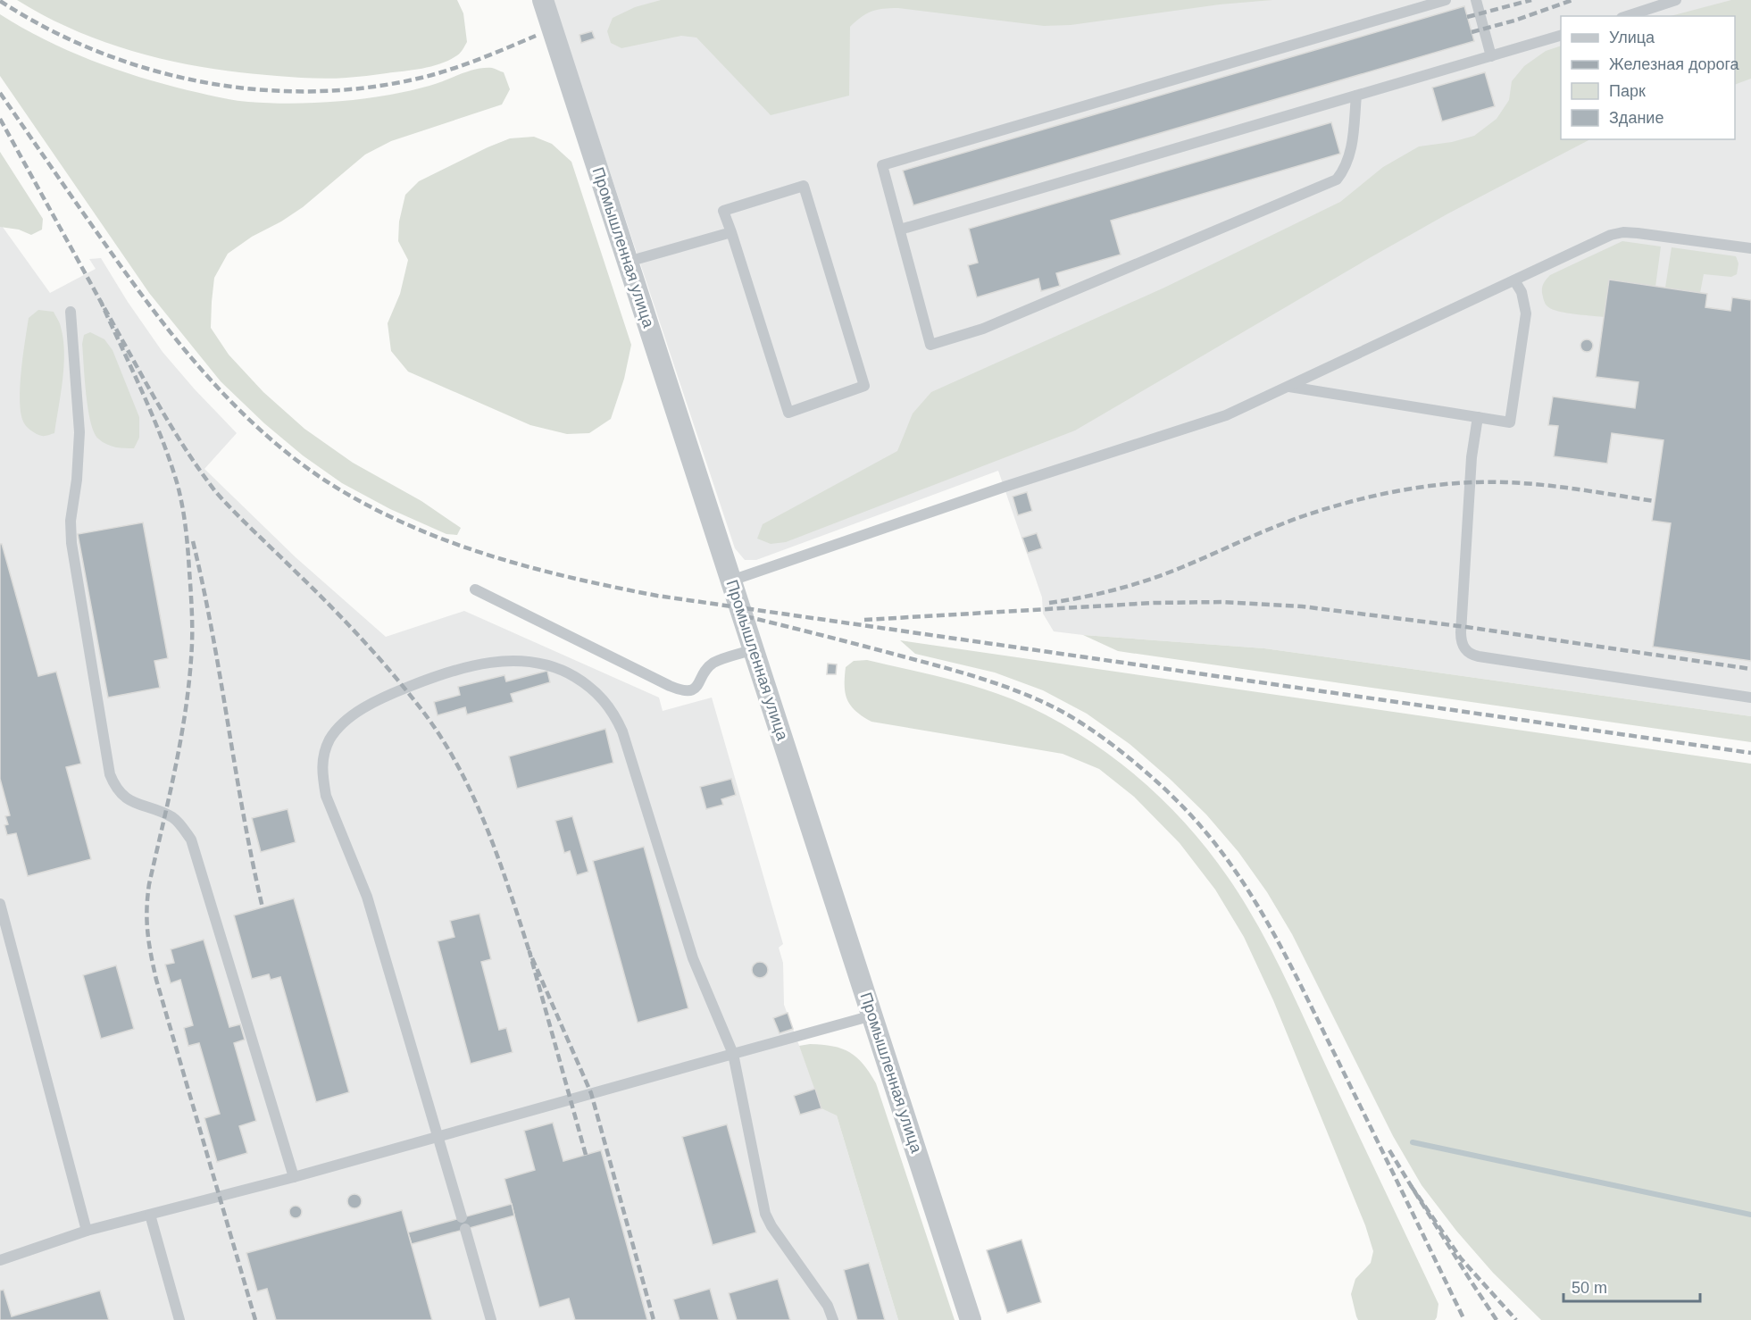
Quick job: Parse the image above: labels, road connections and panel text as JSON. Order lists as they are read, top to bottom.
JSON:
{
  "streets": {
    "street": ["Промышленная улица"]
  },
  "legend": [
    "Улица",
    "Железная дорога",
    "Парк",
    "Здание"
  ],
  "scale_bar": "50 m"
}
